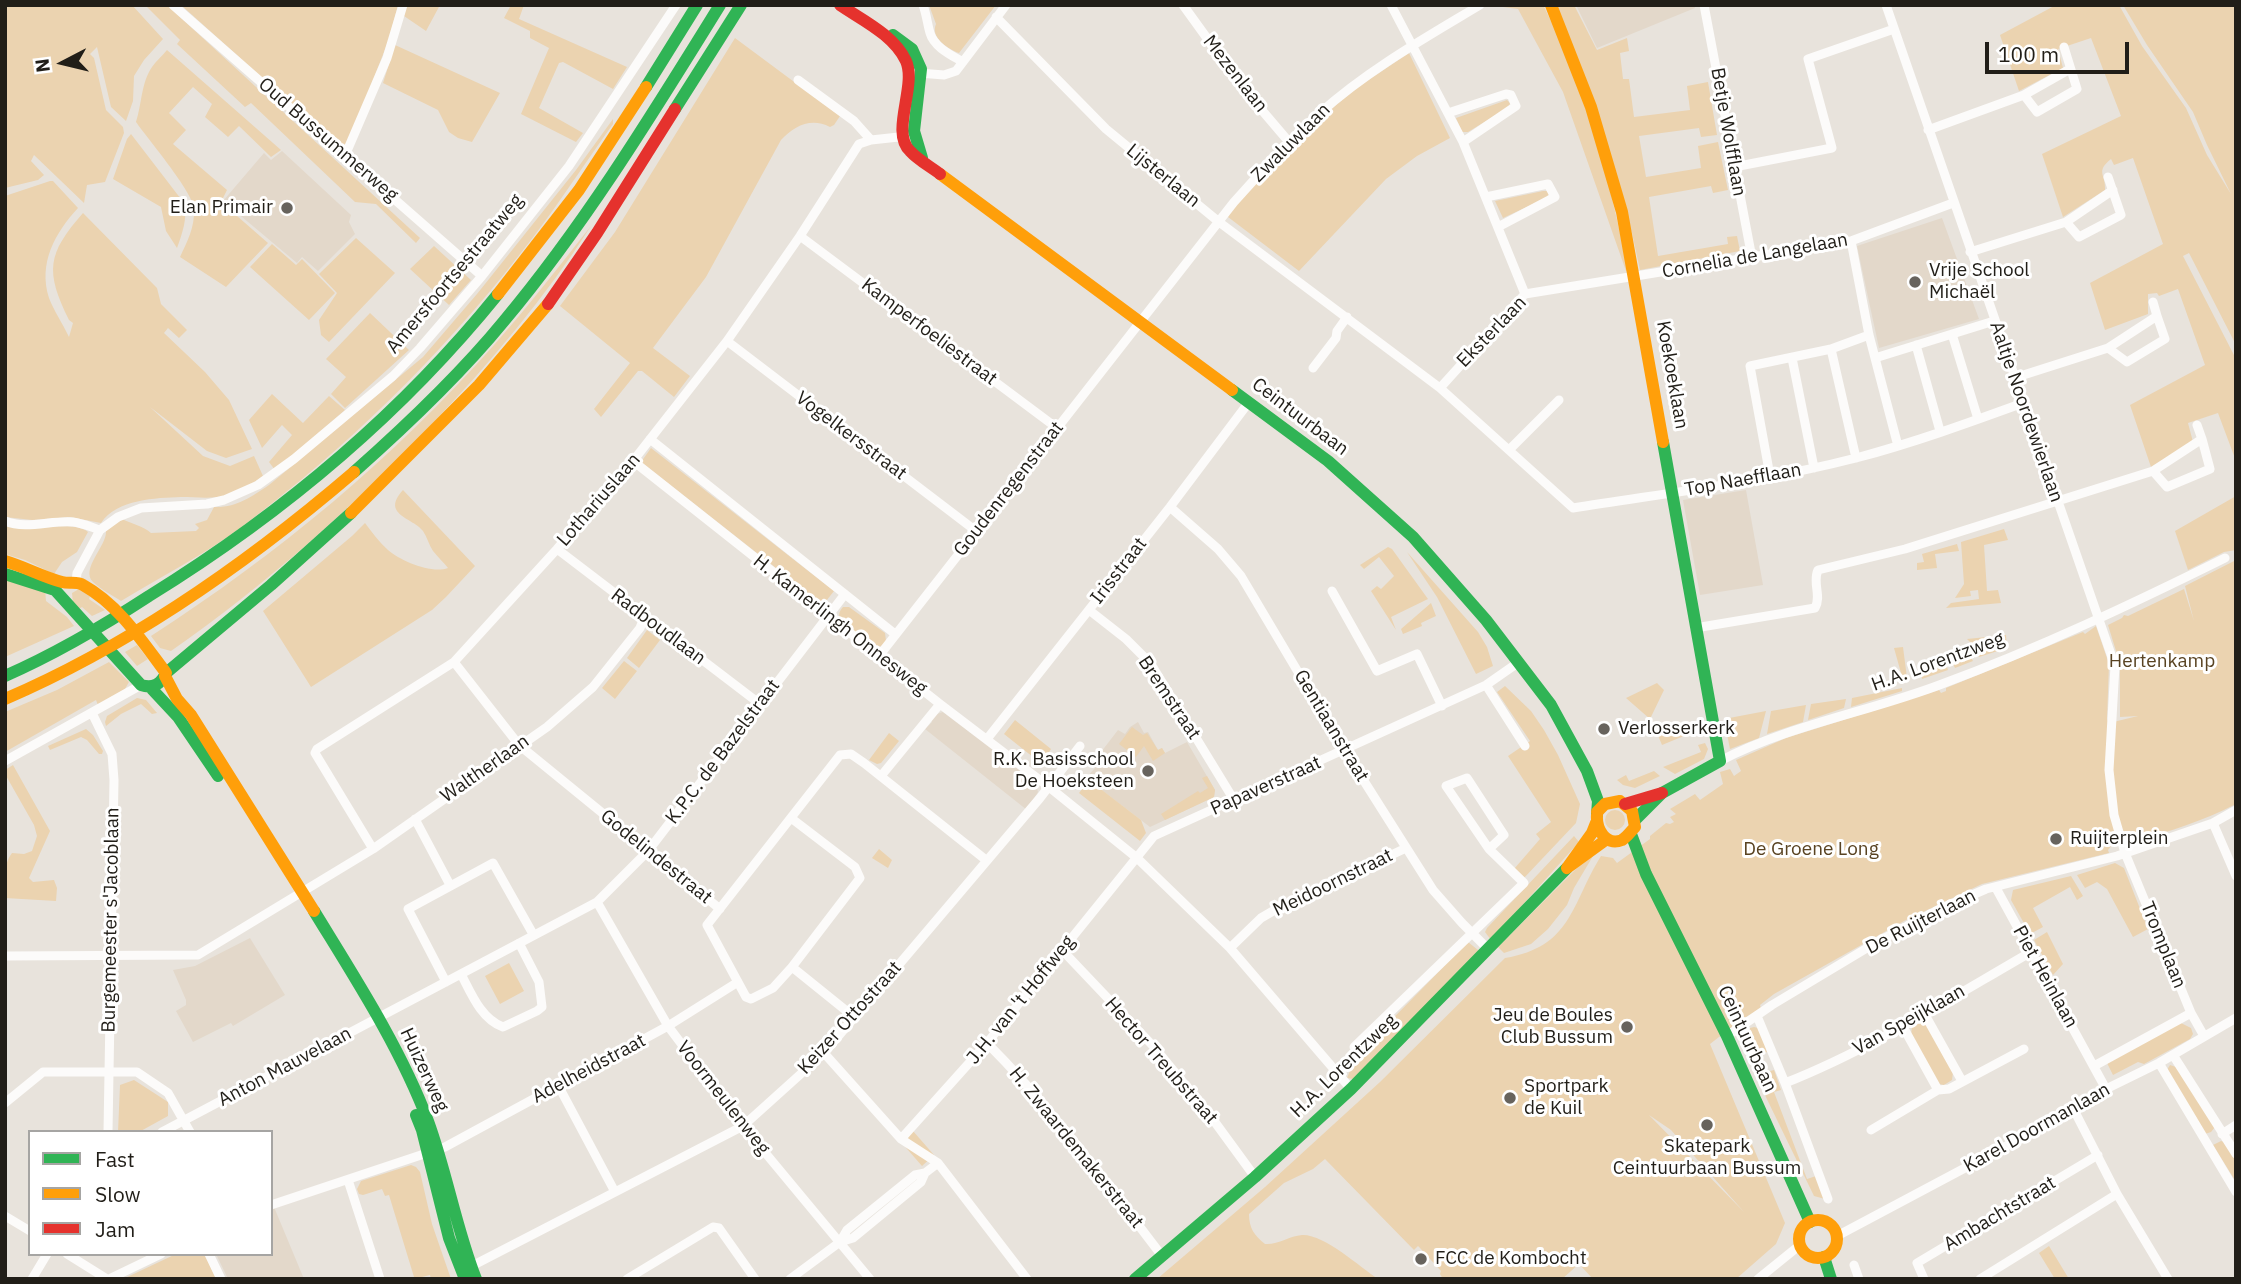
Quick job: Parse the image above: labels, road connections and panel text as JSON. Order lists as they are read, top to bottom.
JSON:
{
  "streets": {
    "main road": [
      "Koekoeklaan",
      "Ceintuurbaan",
      "H.A. Lorentzweg",
      "Huizerweg"
    ],
    "street": [
      "Mezenlaan",
      "Betje Wolfflaan",
      "Oud Bussummerweg",
      "Zwaluwlaan",
      "Lijsterlaan",
      "Cornelia de Langelaan",
      "Amersfoortsestraatweg",
      "Kamperfoeliestraat",
      "Eksterlaan",
      "Aaltje Noordewierlaan",
      "Vogelkersstraat",
      "Top Naefflaan",
      "Goudenregenstraat",
      "Lothariuslaan",
      "Irisstraat",
      "H. Kamerlingh Onnesweg",
      "Radboudlaan",
      "Bremstraat",
      "Gentiaanstraat",
      "K.P.C. de Bazelstraat",
      "Waltherlaan",
      "Papaverstraat",
      "Godelindestraat",
      "Meidoornstraat",
      "Burgemeester s'Jacoblaan",
      "De Ruijterlaan",
      "Tromplaan",
      "Piet Heinlaan",
      "J.H. van 't Hoffweg",
      "Keizer Ottostraat",
      "Van Speijklaan",
      "Hector Treubstraat",
      "Anton Mauvelaan",
      "Adelheidstraat",
      "Voormeulenweg",
      "Karel Doormanlaan",
      "H. Zwaardemakerstraat",
      "Ambachtstraat"
    ]
  },
  "crossings": [
    ["Mezenlaan", "Zwaluwlaan"],
    ["Betje Wolfflaan", "Cornelia de Langelaan"],
    ["Oud Bussummerweg", "Amersfoortsestraatweg"],
    ["Zwaluwlaan", "Lijsterlaan"],
    ["Zwaluwlaan", "Ceintuurbaan"],
    ["Zwaluwlaan", "Goudenregenstraat"],
    ["Lijsterlaan", "Eksterlaan"],
    ["Lijsterlaan", "Koekoeklaan"],
    ["Lijsterlaan", "Top Naefflaan"],
    ["Cornelia de Langelaan", "Eksterlaan"],
    ["Cornelia de Langelaan", "Koekoeklaan"],
    ["Cornelia de Langelaan", "Aaltje Noordewierlaan"],
    ["Amersfoortsestraatweg", "Huizerweg"],
    ["Kamperfoeliestraat", "Goudenregenstraat"],
    ["Kamperfoeliestraat", "Lothariuslaan"],
    ["Eksterlaan", "Koekoeklaan"],
    ["Koekoeklaan", "Top Naefflaan"],
    ["Koekoeklaan", "H.A. Lorentzweg"],
    ["Aaltje Noordewierlaan", "Top Naefflaan"],
    ["Aaltje Noordewierlaan", "H.A. Lorentzweg"],
    ["Aaltje Noordewierlaan", "De Ruijterlaan"],
    ["Aaltje Noordewierlaan", "Tromplaan"],
    ["Ceintuurbaan", "Goudenregenstraat"],
    ["Ceintuurbaan", "Irisstraat"],
    ["Ceintuurbaan", "H.A. Lorentzweg"],
    ["Ceintuurbaan", "Papaverstraat"],
    ["Ceintuurbaan", "De Ruijterlaan"],
    ["Ceintuurbaan", "Van Speijklaan"],
    ["Ceintuurbaan", "Karel Doormanlaan"],
    ["Vogelkersstraat", "Goudenregenstraat"],
    ["Vogelkersstraat", "Lothariuslaan"],
    ["Goudenregenstraat", "H. Kamerlingh Onnesweg"],
    ["Lothariuslaan", "H. Kamerlingh Onnesweg"],
    ["Lothariuslaan", "Radboudlaan"],
    ["Lothariuslaan", "Waltherlaan"],
    ["Lothariuslaan", "Godelindestraat"],
    ["Irisstraat", "H. Kamerlingh Onnesweg"],
    ["Irisstraat", "Bremstraat"],
    ["Irisstraat", "Gentiaanstraat"],
    ["H. Kamerlingh Onnesweg", "H.A. Lorentzweg"],
    ["H. Kamerlingh Onnesweg", "K.P.C. de Bazelstraat"],
    ["H. Kamerlingh Onnesweg", "Papaverstraat"],
    ["H. Kamerlingh Onnesweg", "Meidoornstraat"],
    ["H. Kamerlingh Onnesweg", "J.H. van 't Hoffweg"],
    ["H. Kamerlingh Onnesweg", "Keizer Ottostraat"],
    ["Radboudlaan", "K.P.C. de Bazelstraat"],
    ["Radboudlaan", "Waltherlaan"],
    ["H.A. Lorentzweg", "Gentiaanstraat"],
    ["H.A. Lorentzweg", "Hector Treubstraat"],
    ["H.A. Lorentzweg", "H. Zwaardemakerstraat"],
    ["Bremstraat", "Papaverstraat"],
    ["Gentiaanstraat", "Papaverstraat"],
    ["Gentiaanstraat", "Meidoornstraat"],
    ["K.P.C. de Bazelstraat", "Godelindestraat"],
    ["K.P.C. de Bazelstraat", "Anton Mauvelaan"],
    ["K.P.C. de Bazelstraat", "Huizerweg"],
    ["K.P.C. de Bazelstraat", "Voormeulenweg"],
    ["Waltherlaan", "Godelindestraat"],
    ["Waltherlaan", "Burgemeester s'Jacoblaan"],
    ["Waltherlaan", "Huizerweg"],
    ["Papaverstraat", "J.H. van 't Hoffweg"],
    ["Godelindestraat", "Adelheidstraat"],
    ["De Ruijterlaan", "Tromplaan"],
    ["De Ruijterlaan", "Piet Heinlaan"],
    ["Tromplaan", "Karel Doormanlaan"],
    ["Piet Heinlaan", "Van Speijklaan"],
    ["Piet Heinlaan", "Karel Doormanlaan"],
    ["J.H. van 't Hoffweg", "Hector Treubstraat"],
    ["J.H. van 't Hoffweg", "H. Zwaardemakerstraat"],
    ["Keizer Ottostraat", "Huizerweg"],
    ["Keizer Ottostraat", "Voormeulenweg"],
    ["Anton Mauvelaan", "Huizerweg"],
    ["Adelheidstraat", "Huizerweg"],
    ["Adelheidstraat", "Voormeulenweg"]
  ],
  "parks": ["Hertenkamp", "De Groene Long"],
  "places": [
    "Elan Primair",
    "Vrije School Michaël",
    "Verlosserkerk",
    "R.K. Basisschool De Hoeksteen",
    "Ruijterplein",
    "Jeu de Boules Club Bussum",
    "Sportpark de Kuil",
    "Skatepark Ceintuurbaan Bussum",
    "FCC de Kombocht"
  ],
  "legend": ["Fast", "Slow", "Jam"],
  "scale_bar": "100 m",
  "north": "left"
}
